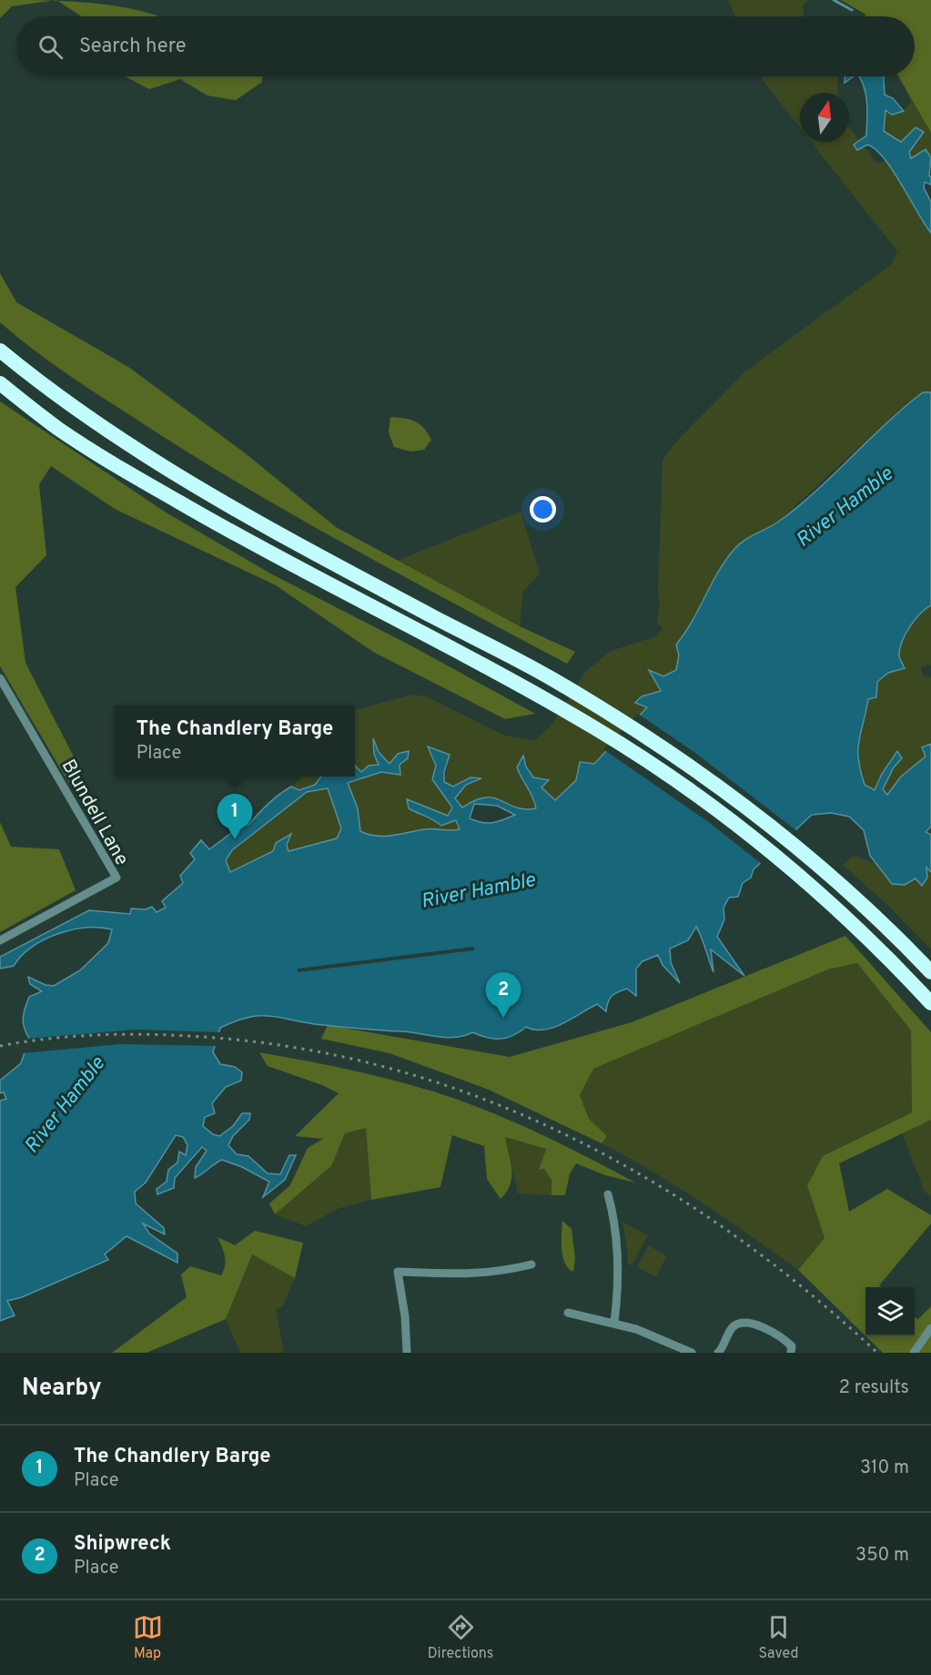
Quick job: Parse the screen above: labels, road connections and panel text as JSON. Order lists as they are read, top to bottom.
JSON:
{
  "streets": {
    "street": ["Blundell Lane"]
  },
  "water": ["River Hamble"],
  "north": "top",
  "page": {
    "search": "Search here",
    "popup": ["The Chandlery Barge", "Place"],
    "pins": ["1", "2"],
    "heading": ["Nearby", "2 results"],
    "list": [
      {
        "mark": "1",
        "name": "The Chandlery Barge",
        "note": "Place",
        "value": "310 m"
      },
      {
        "mark": "2",
        "name": "Shipwreck",
        "note": "Place",
        "value": "350 m"
      }
    ],
    "nav": ["Map", "Directions", "Saved"]
  }
}
